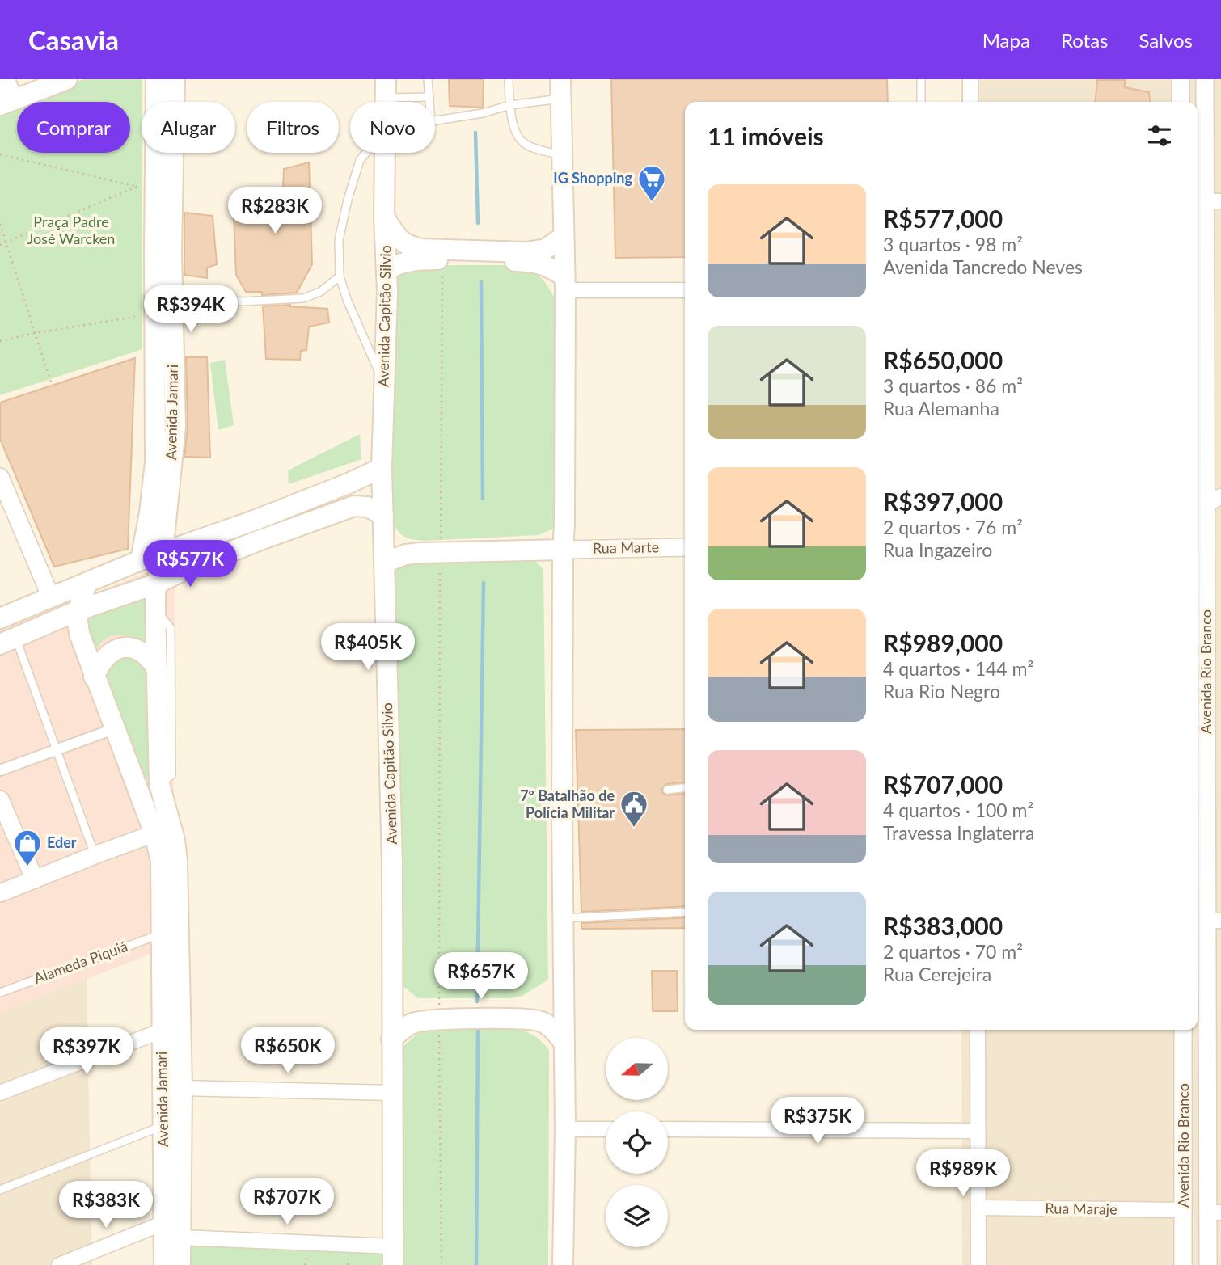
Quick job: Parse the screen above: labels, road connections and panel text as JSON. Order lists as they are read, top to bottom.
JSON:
{
  "streets": {
    "main road": ["Avenida Capitão Silvio", "Avenida Jamari"],
    "street": ["Rua Marte", "Avenida Rio Branco", "Rua Maraje"],
    "lane": ["Alameda Piquiá"]
  },
  "crossings": [
    ["Avenida Jamari", "Alameda Piquiá"],
    ["Avenida Rio Branco", "Rua Maraje"]
  ],
  "parks": ["Praça Padre José Warcken"],
  "places": {
    "supermarket": ["IG Shopping"],
    "public building": ["7º Batalhão de Polícia Militar"],
    "shop": ["Eder"]
  },
  "north": "left",
  "page": {
    "header": "Casavia",
    "nav": ["Mapa", "Rotas", "Salvos"],
    "chip": [
      "Comprar",
      "Alugar",
      "Filtros",
      "Novo"
    ],
    "heading": "11 imóveis",
    "list": [
      {
        "name": "R$577,000",
        "note": "3 quartos · 98 m² · Avenida Tancredo Neves"
      },
      {
        "name": "R$650,000",
        "note": "3 quartos · 86 m² · Rua Alemanha"
      },
      {
        "name": "R$397,000",
        "note": "2 quartos · 76 m² · Rua Ingazeiro"
      },
      {
        "name": "R$989,000",
        "note": "4 quartos · 144 m² · Rua Rio Negro"
      },
      {
        "name": "R$707,000",
        "note": "4 quartos · 100 m² · Travessa Inglaterra"
      },
      {
        "name": "R$383,000",
        "note": "2 quartos · 70 m² · Rua Cerejeira"
      }
    ],
    "price": [
      "R$283K",
      "R$394K",
      "R$577K",
      "R$405K",
      "R$657K",
      "R$650K",
      "R$397K",
      "R$375K",
      "R$989K",
      "R$707K",
      "R$383K"
    ]
  }
}
